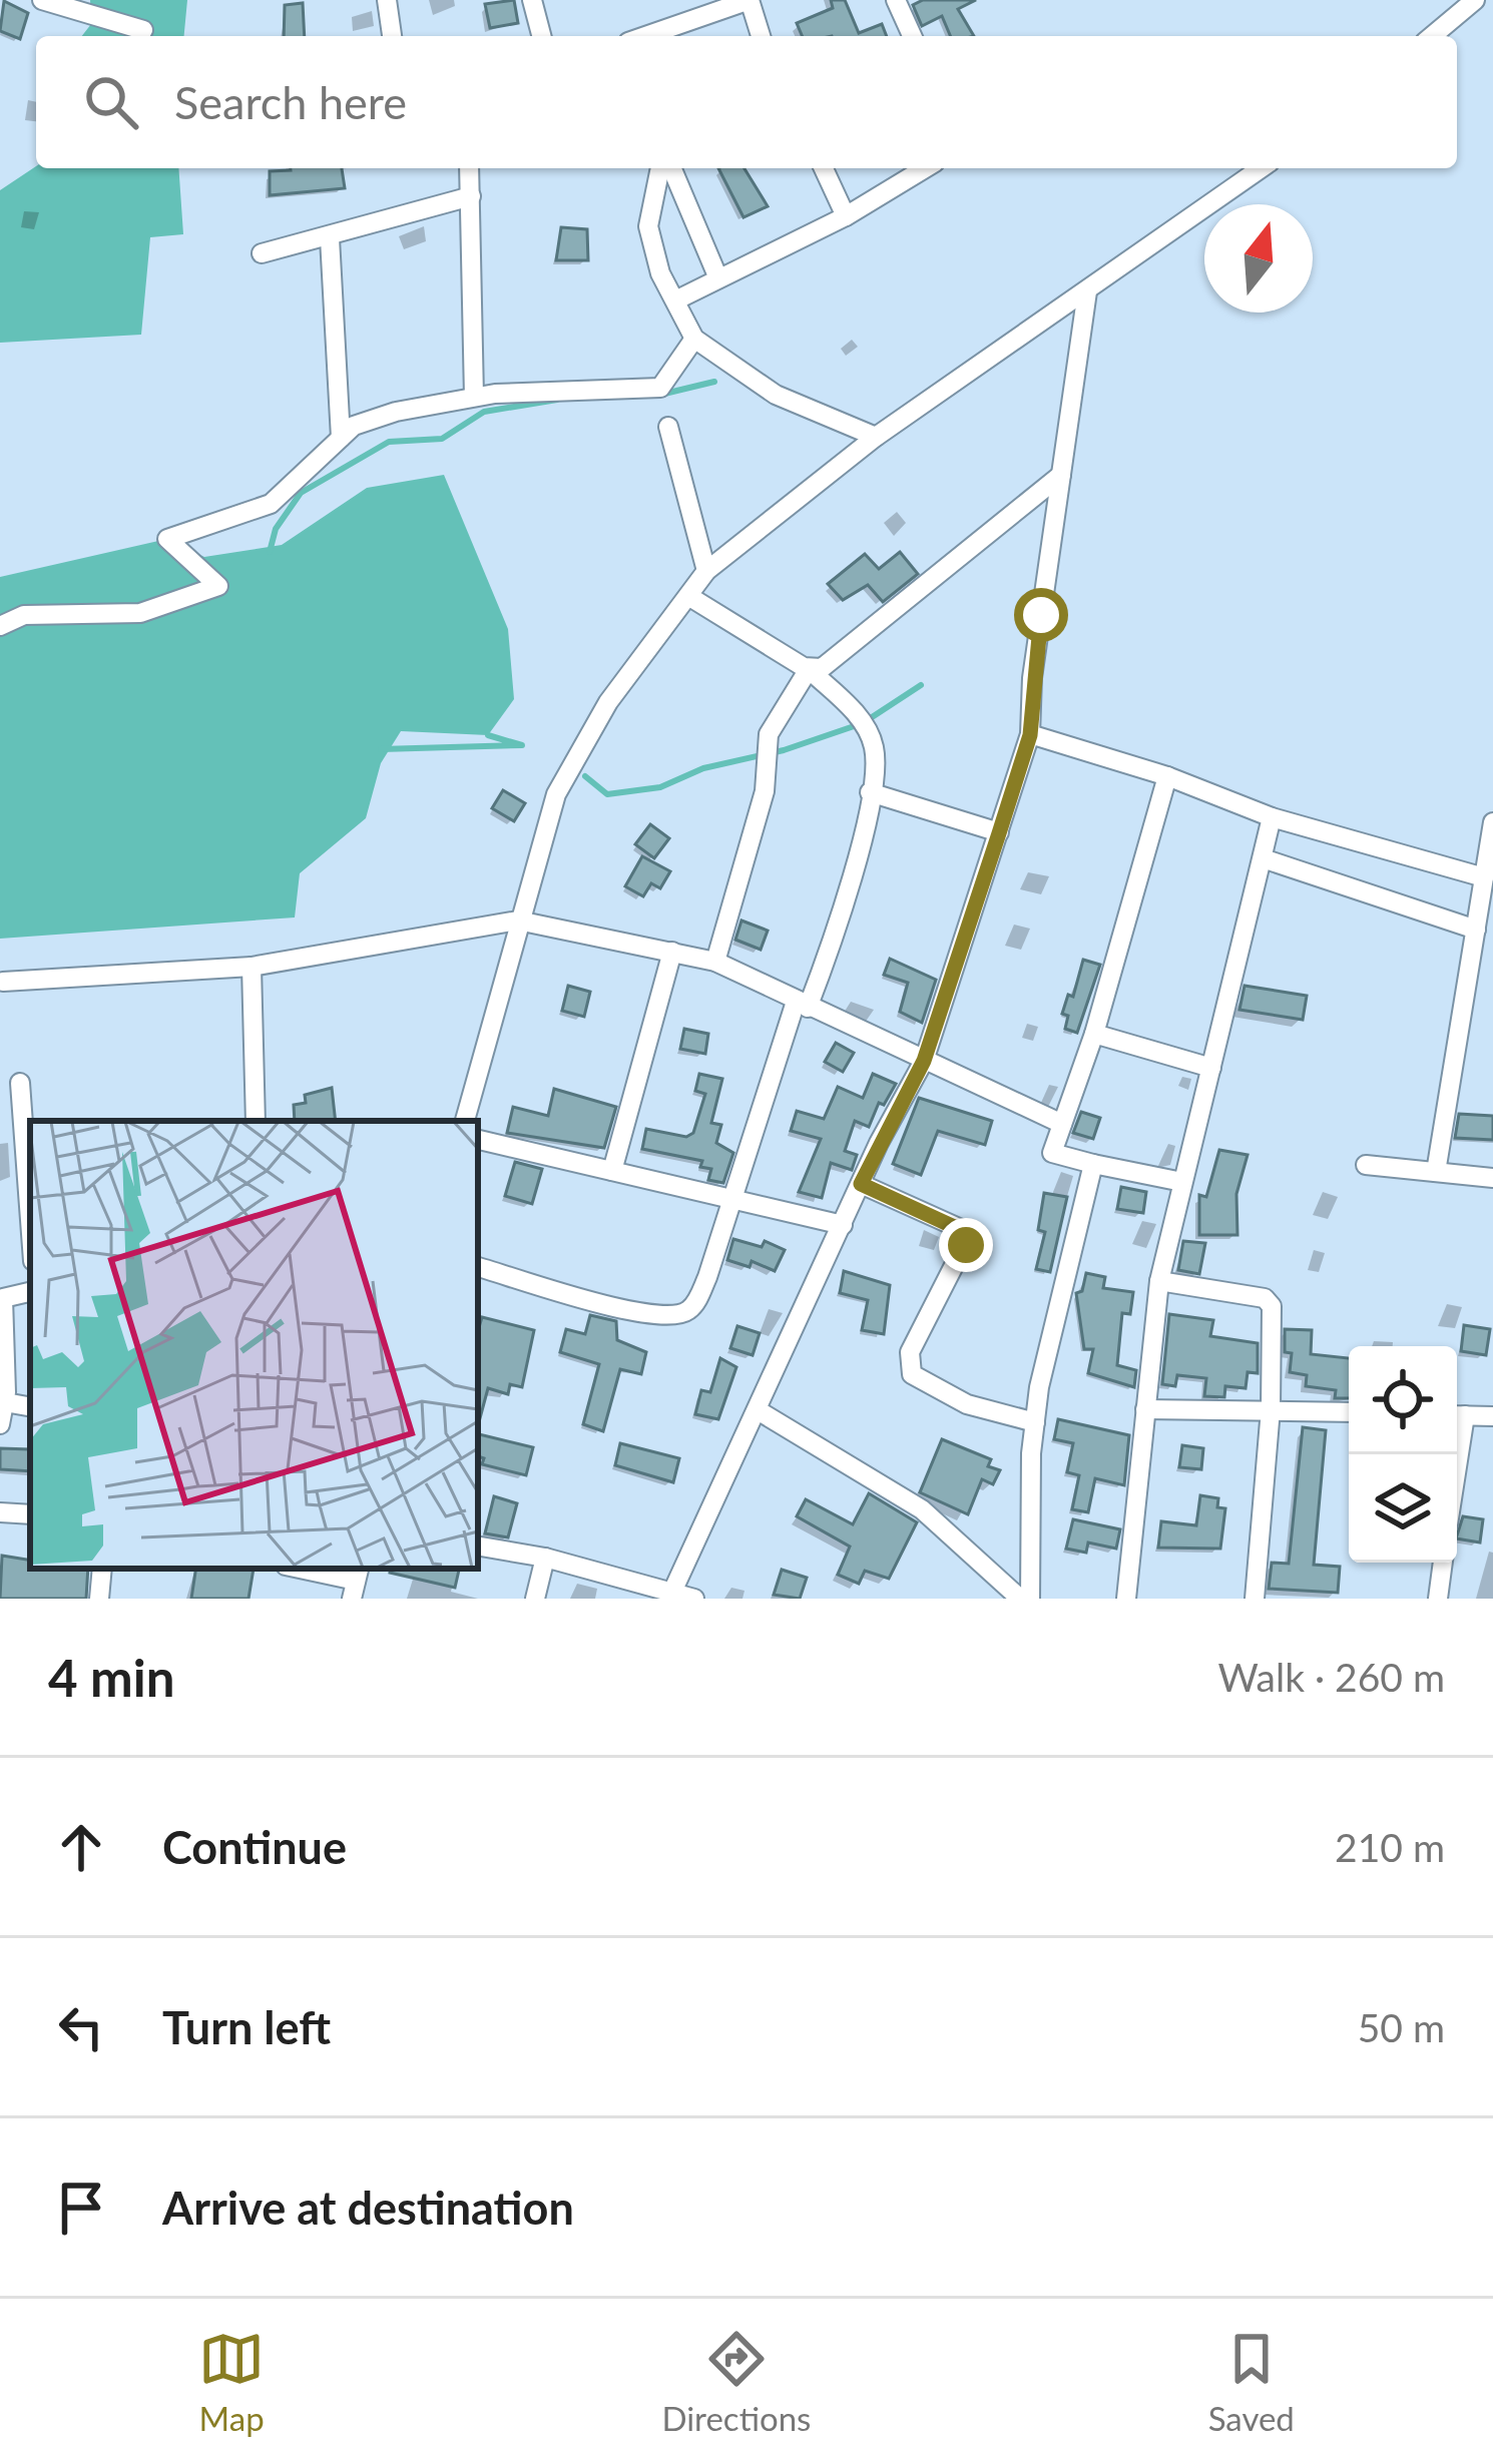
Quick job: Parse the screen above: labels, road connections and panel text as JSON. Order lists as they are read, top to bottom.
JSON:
{
  "north": "top",
  "page": {
    "search": "Search here",
    "heading": ["4 min", "Walk · 260 m"],
    "list": [
      ["Continue", "210 m"],
      ["Turn left", "50 m"],
      "Arrive at destination"
    ],
    "nav": ["Map", "Directions", "Saved"]
  }
}
